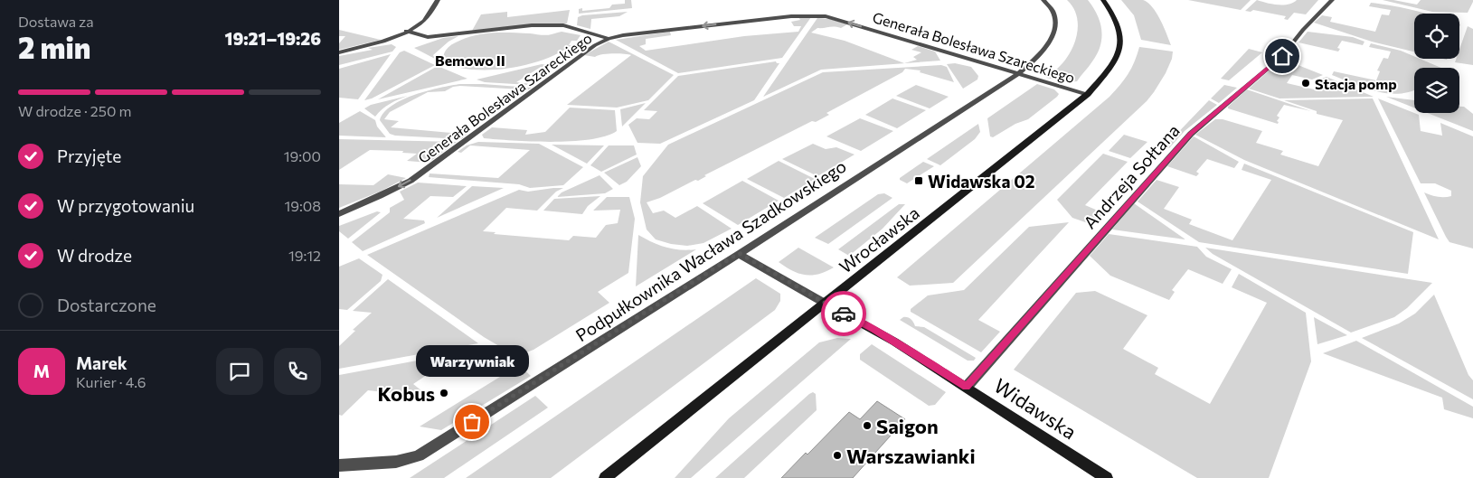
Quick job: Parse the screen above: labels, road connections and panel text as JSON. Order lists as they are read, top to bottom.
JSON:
{
  "streets": {
    "street": [
      "Generała Bolesława Szareckiego",
      "Andrzeja Sołtana",
      "Wrocławska",
      "Podpułkownika Wacława Szadkowskiego",
      "Widawska"
    ]
  },
  "crossings": [
    ["Generała Bolesława Szareckiego", "Wrocławska"],
    ["Generała Bolesława Szareckiego", "Podpułkownika Wacława Szadkowskiego"],
    ["Andrzeja Sołtana", "Widawska"],
    ["Wrocławska", "Widawska"]
  ],
  "one_way": ["Generała Bolesława Szareckiego"],
  "districts": ["Bemowo II"],
  "places": {
    "other": [
      "Stacja pomp",
      "Kobus",
      "Warzywniak",
      "Saigon",
      "Warszawianki"
    ],
    "transit": ["Widawska 02"]
  },
  "page": {
    "heading": ["2 min", "Dostawa za", "19:21–19:26"],
    "panel": ["Marek", "Kurier · 4.6"],
    "bar": "W drodze · 250 m",
    "list": [
      ["Przyjęte", "19:00"],
      ["W przygotowaniu", "19:08"],
      ["W drodze", "19:12"],
      "Dostarczone"
    ],
    "bubble": "Warzywniak",
    "round": "M"
  }
}
